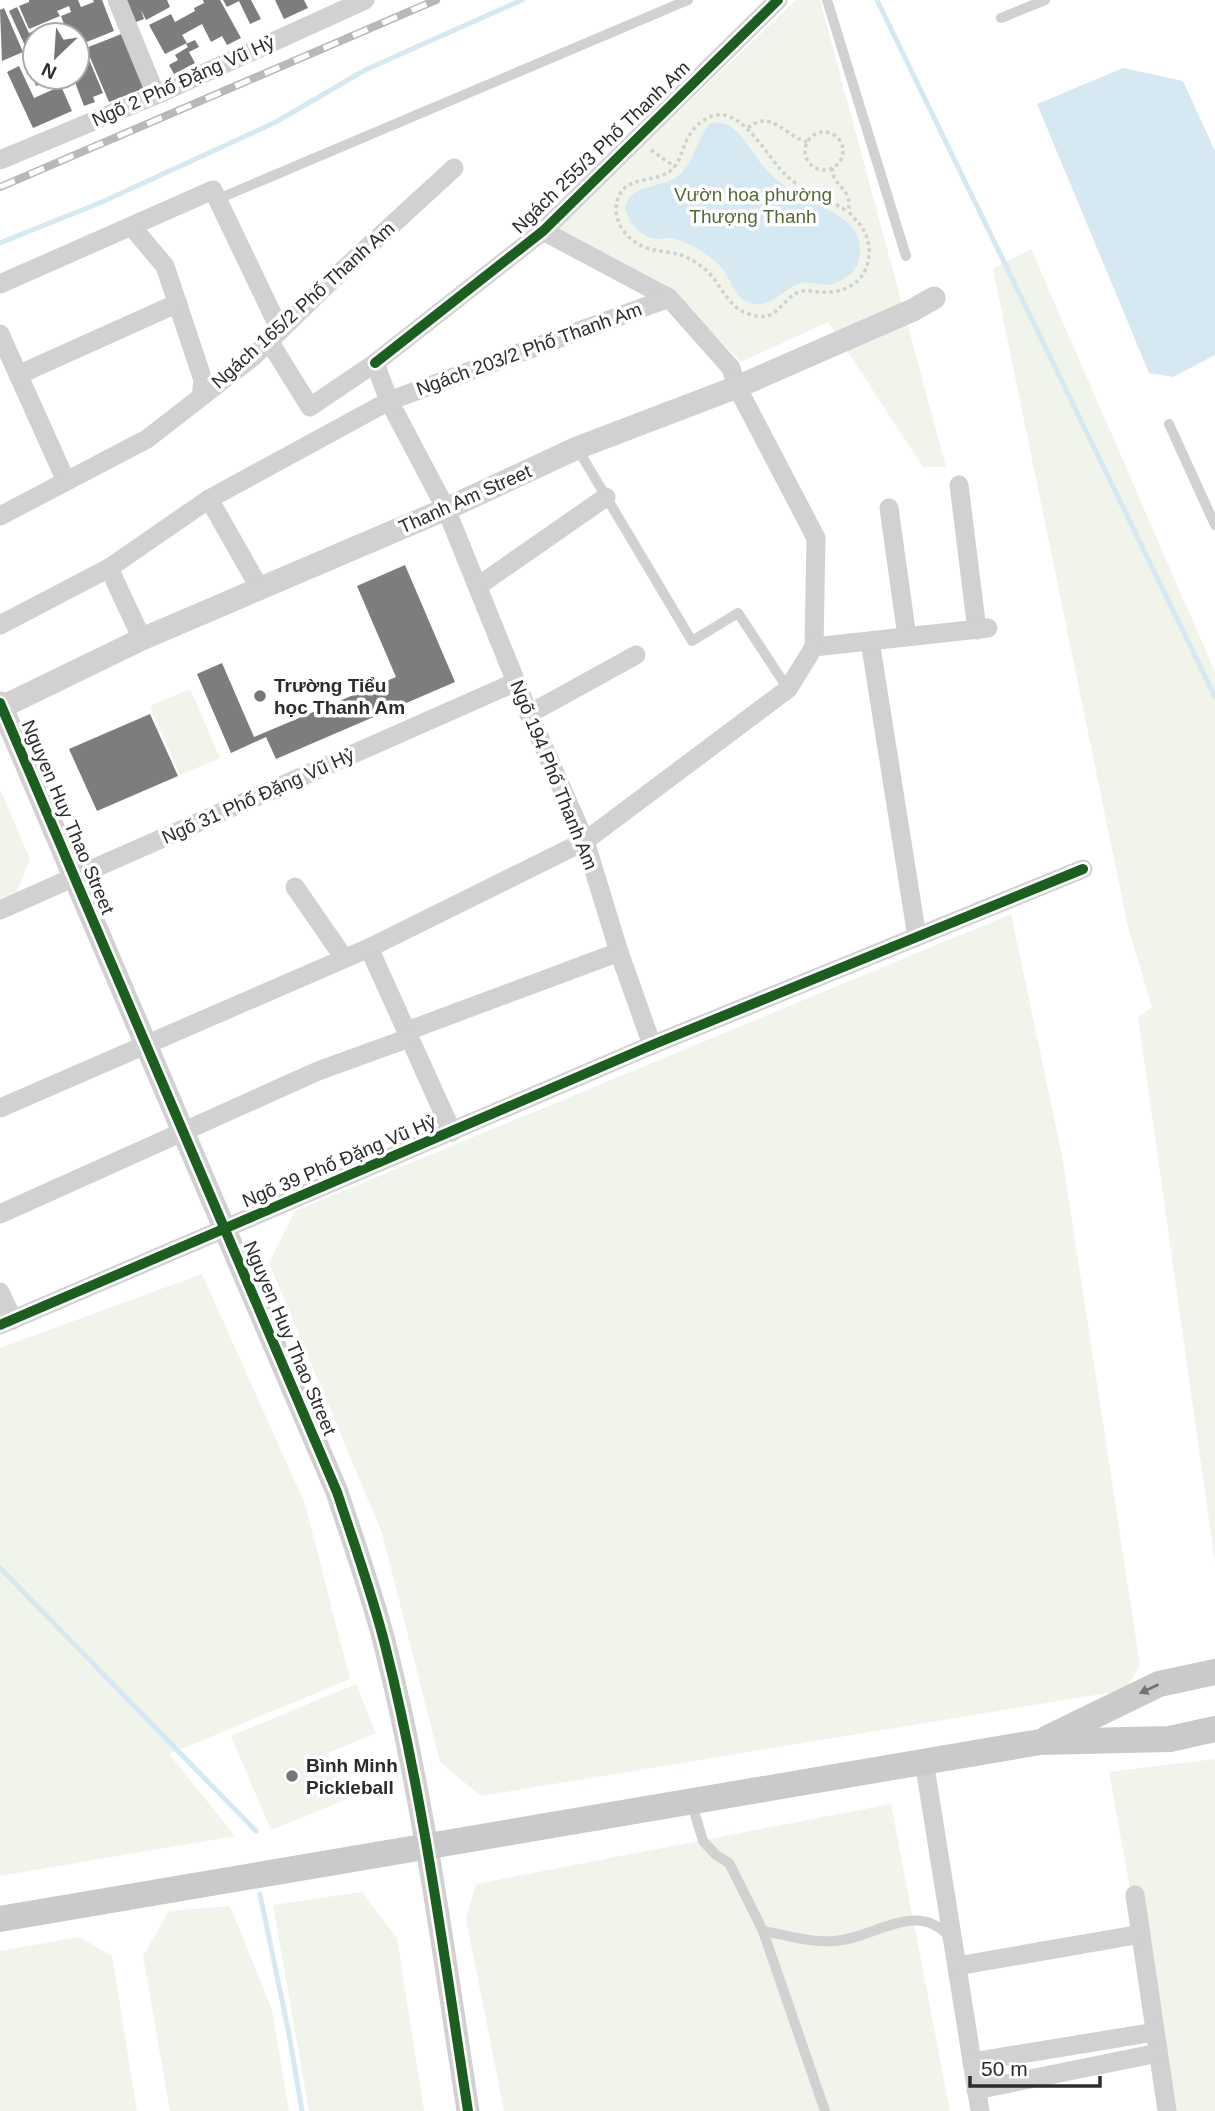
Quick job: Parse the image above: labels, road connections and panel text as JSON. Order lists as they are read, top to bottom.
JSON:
{
  "streets": {
    "street": [
      "Ngõ 2 Phố Đặng Vũ Hỷ",
      "Ngách 255/3 Phố Thanh Am",
      "Ngách 165/2 Phố Thanh Am",
      "Ngách 203/2 Phố Thanh Am",
      "Thanh Am Street",
      "Ngõ 194 Phố Thanh Am",
      "Ngõ 31 Phố Đặng Vũ Hỷ",
      "Nguyen Huy Thao Street",
      "Ngõ 39 Phố Đặng Vũ Hỷ"
    ]
  },
  "crossings": [
    ["Ngách 255/3 Phố Thanh Am", "Ngách 165/2 Phố Thanh Am"],
    ["Ngách 255/3 Phố Thanh Am", "Ngõ 194 Phố Thanh Am"],
    ["Ngách 203/2 Phố Thanh Am", "Ngõ 194 Phố Thanh Am"],
    ["Thanh Am Street", "Ngõ 194 Phố Thanh Am"],
    ["Thanh Am Street", "Nguyen Huy Thao Street"],
    ["Ngõ 194 Phố Thanh Am", "Ngõ 31 Phố Đặng Vũ Hỷ"],
    ["Ngõ 194 Phố Thanh Am", "Ngõ 39 Phố Đặng Vũ Hỷ"],
    ["Ngõ 31 Phố Đặng Vũ Hỷ", "Nguyen Huy Thao Street"],
    ["Nguyen Huy Thao Street", "Ngõ 39 Phố Đặng Vũ Hỷ"]
  ],
  "parks": ["Vườn hoa phường Thượng Thanh"],
  "places": ["Trường Tiểu học Thanh Am", "Bình Minh Pickleball"],
  "scale_bar": "50 m",
  "north": "bottom left"
}
